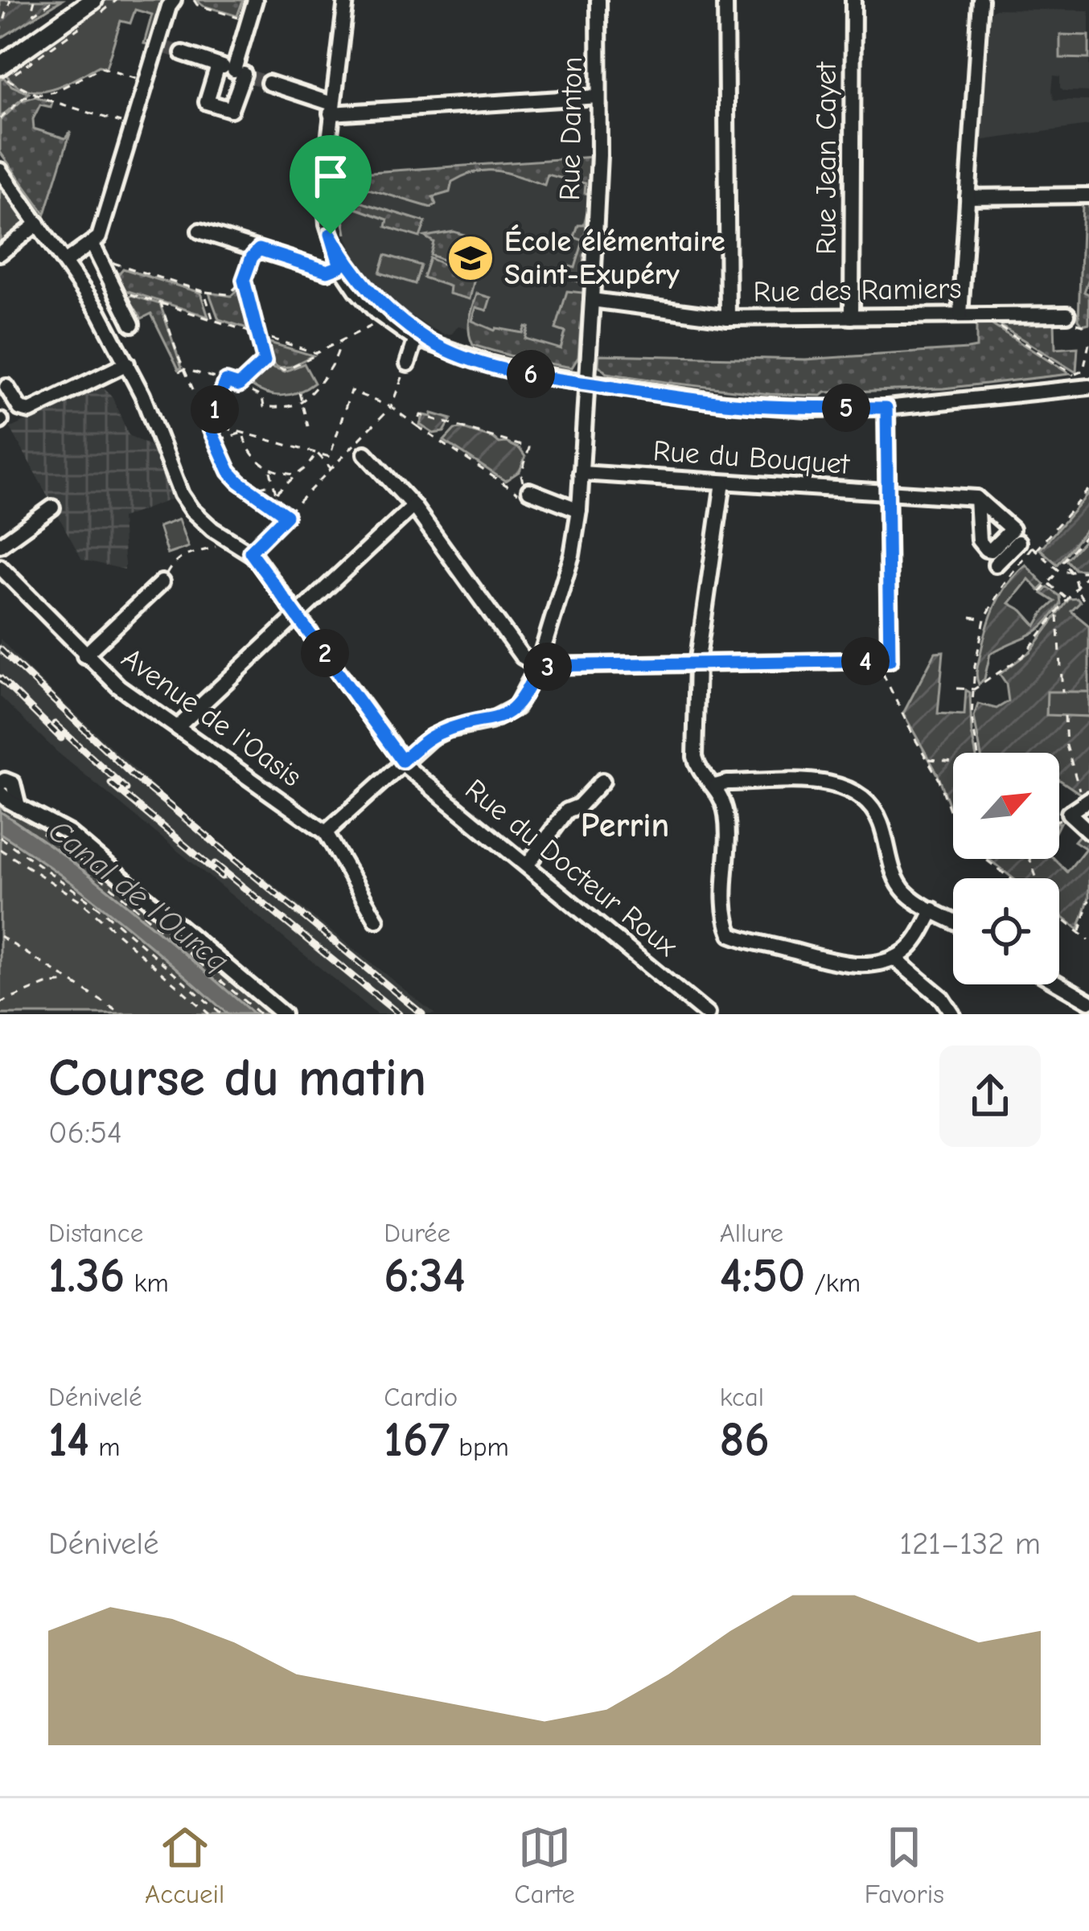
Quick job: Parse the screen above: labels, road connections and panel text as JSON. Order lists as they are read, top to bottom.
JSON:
{
  "streets": {
    "street": [
      "Rue Danton",
      "Rue Jean Cayet",
      "Rue des Ramiers",
      "Rue du Bouquet",
      "Avenue de l'Oasis",
      "Rue du Docteur Roux"
    ]
  },
  "crossings": [
    ["Rue Danton", "Rue des Ramiers"],
    ["Rue Danton", "Rue du Bouquet"],
    ["Rue Danton", "Avenue de l'Oasis"],
    ["Rue Danton", "Rue du Docteur Roux"],
    ["Rue Jean Cayet", "Rue des Ramiers"]
  ],
  "districts": ["Perrin"],
  "water": ["Canal de l'Ourcq"],
  "places": {
    "school or university": ["École élémentaire Saint-Exupéry"]
  },
  "north": "top right",
  "page": {
    "pins": [
      "6",
      "5",
      "1",
      "2",
      "4",
      "3"
    ],
    "heading": ["Course du matin", "06:54"],
    "stats": [
      ["Distance", "1.36 km"],
      ["Durée", "6:34"],
      ["Allure", "4:50 /km"],
      ["Dénivelé", "14 m"],
      ["Cardio", "167 bpm"],
      ["kcal", "86"]
    ],
    "chart": ["Dénivelé", "121–132 m"],
    "tabs": ["Accueil", "Carte", "Favoris"]
  }
}
